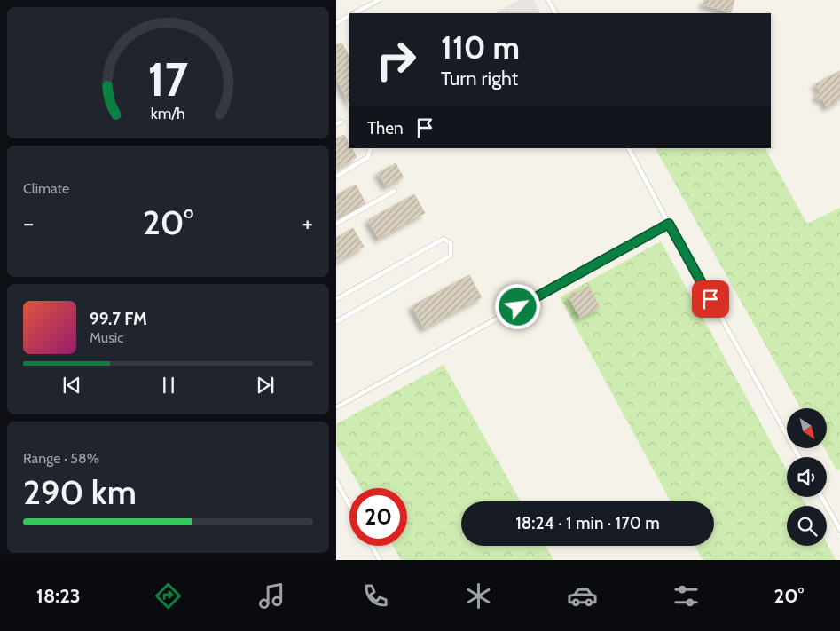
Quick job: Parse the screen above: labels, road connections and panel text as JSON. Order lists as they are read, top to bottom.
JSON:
{
  "north": "bottom right",
  "page": {
    "turn": ["110 m", "Turn right"],
    "then": "Then",
    "tile": [
      "Climate",
      ["Range · 58%", "290 km"]
    ],
    "heat": ["−", "20°", "+"],
    "song": ["99.7 FM", "Music"],
    "limit": "20",
    "trip": "18:24 · 1 min · 170 m",
    "tabs": ["18:23", "20°"],
    "gauge": ["17", "km/h"]
  }
}
